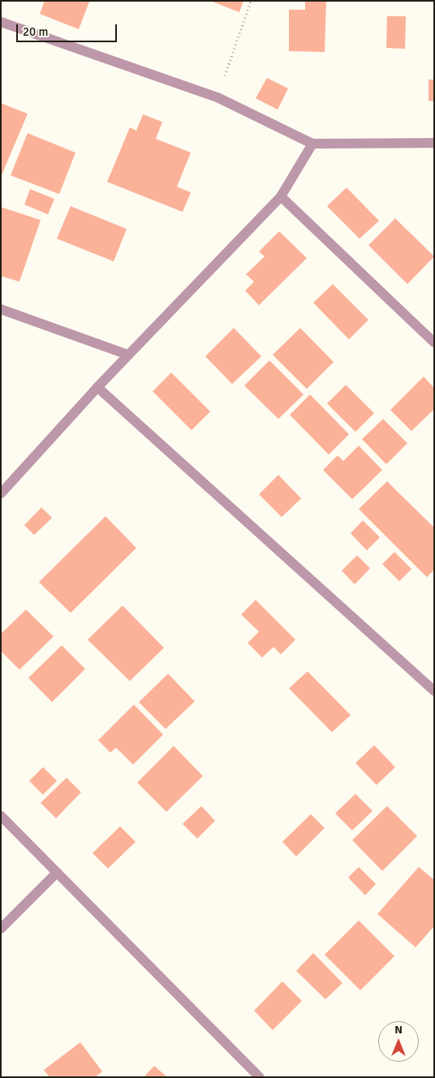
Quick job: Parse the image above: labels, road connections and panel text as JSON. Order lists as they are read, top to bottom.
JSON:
{
  "scale_bar": "20 m",
  "north": "top"
}
